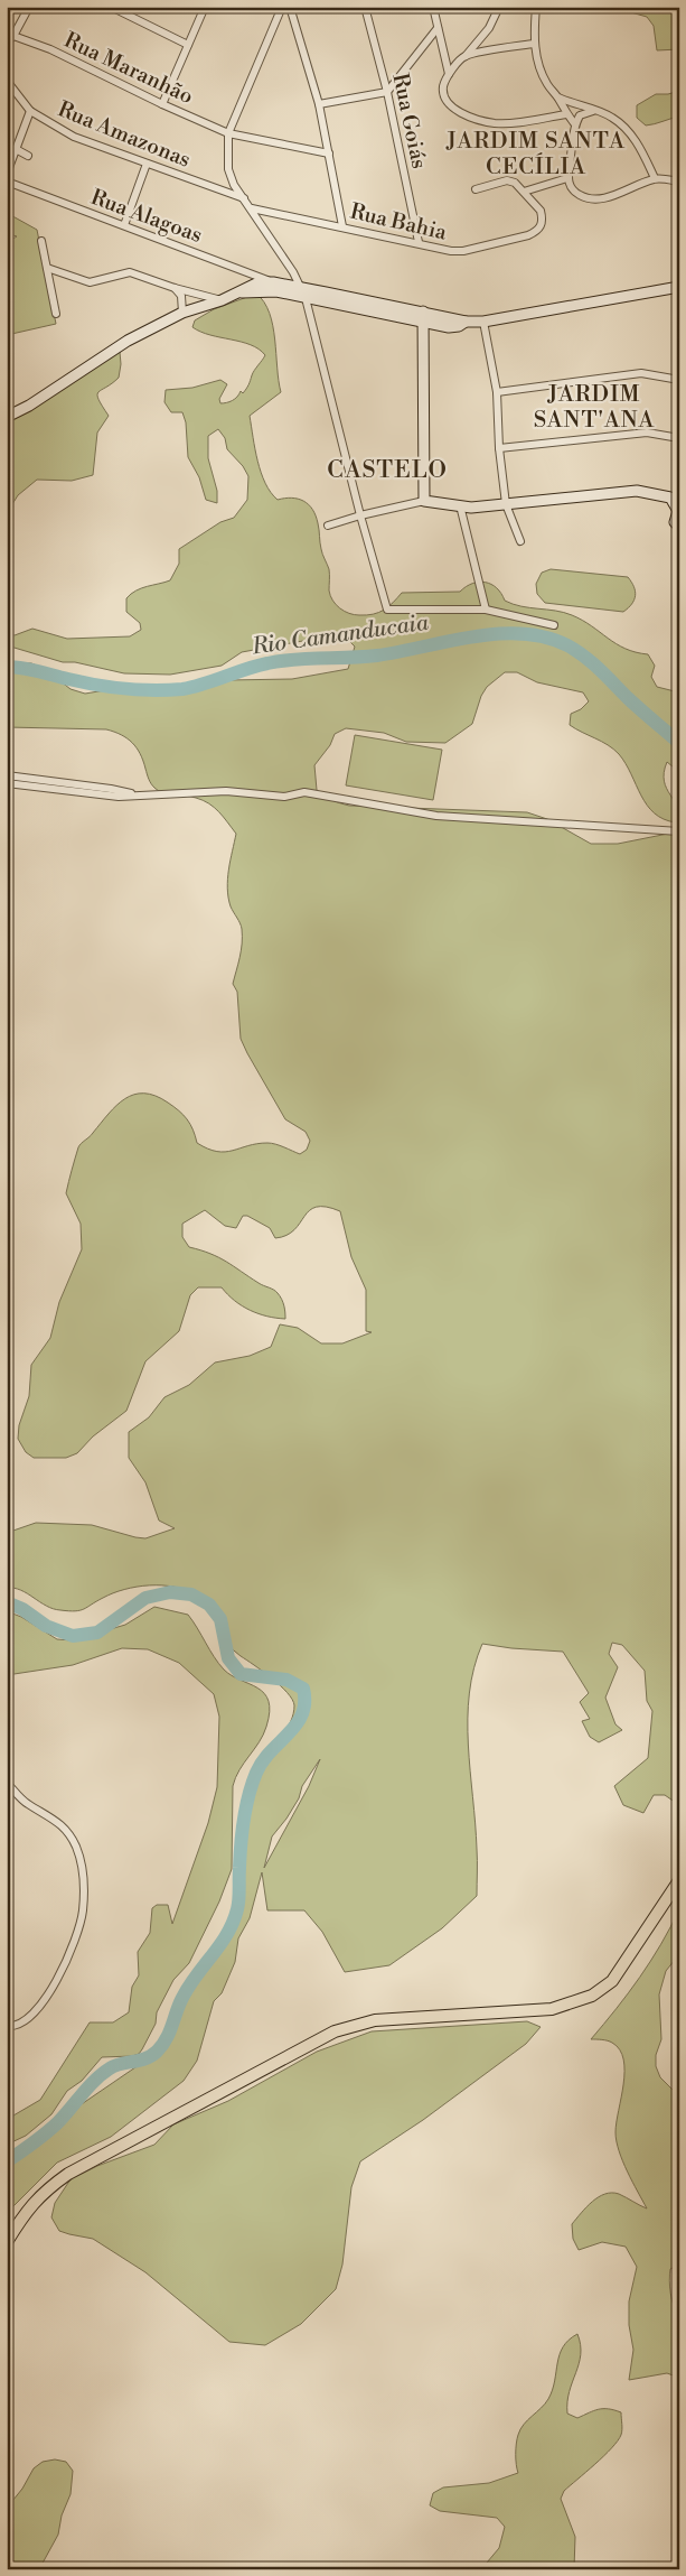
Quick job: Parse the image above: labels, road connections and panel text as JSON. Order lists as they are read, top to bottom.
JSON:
{
  "streets": {
    "street": [
      "Rua Maranhão",
      "Rua Goiás",
      "Rua Amazonas",
      "Rua Alagoas",
      "Rua Bahia"
    ]
  },
  "crossings": [
    ["Rua Goiás", "Rua Bahia"]
  ],
  "districts": ["JARDIM SANTA CECÍLIA", "JARDIM SANT'ANA", "CASTELO"],
  "water": ["Rio Camanducaia"]
}
